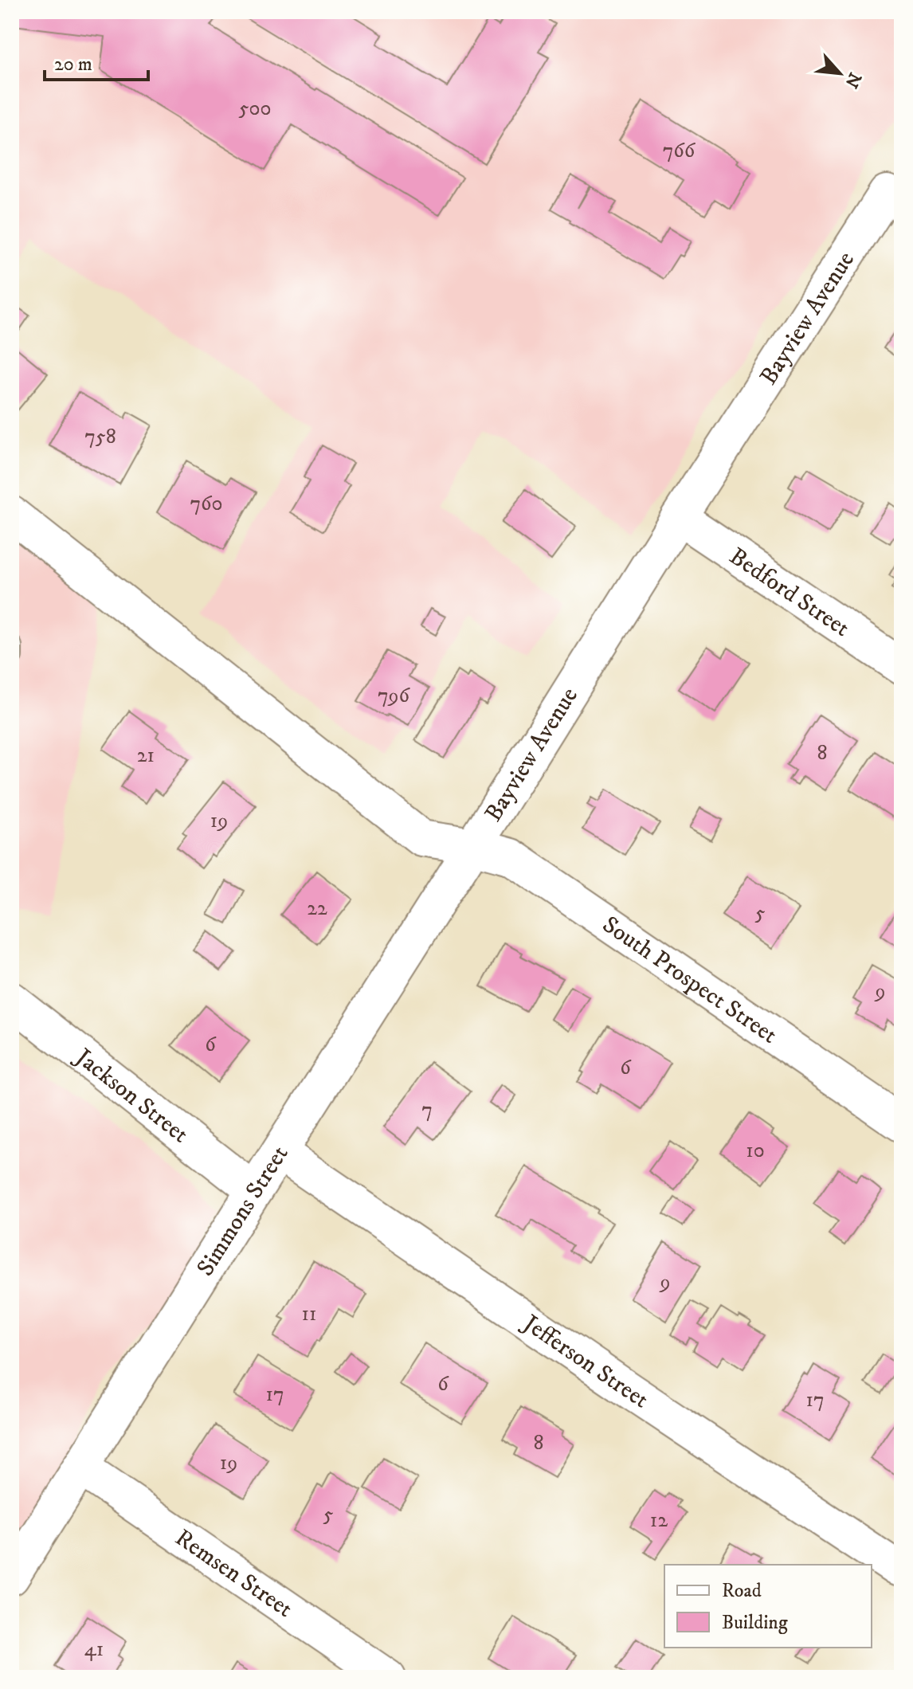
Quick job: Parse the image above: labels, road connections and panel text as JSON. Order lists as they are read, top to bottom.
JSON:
{
  "streets": {
    "street": [
      "Bayview Avenue",
      "Bedford Street",
      "South Prospect Street",
      "Jackson Street",
      "Simmons Street",
      "Jefferson Street",
      "Remsen Street"
    ]
  },
  "crossings": [
    ["Bayview Avenue", "Bedford Street"],
    ["Bayview Avenue", "South Prospect Street"],
    ["Bayview Avenue", "Simmons Street"],
    ["South Prospect Street", "Simmons Street"],
    ["Jackson Street", "Simmons Street"],
    ["Simmons Street", "Jefferson Street"],
    ["Simmons Street", "Remsen Street"]
  ],
  "house_numbers": [
    "500",
    "766",
    "758",
    "760",
    "796",
    "8",
    "21",
    "19",
    "22",
    "5",
    "9",
    "6",
    "6",
    "7",
    "10",
    "9",
    "11",
    "6",
    "17",
    "17",
    "8",
    "19",
    "5",
    "12",
    "41"
  ],
  "legend": ["Road", "Building"],
  "scale_bar": "20 m",
  "north": "bottom right"
}
